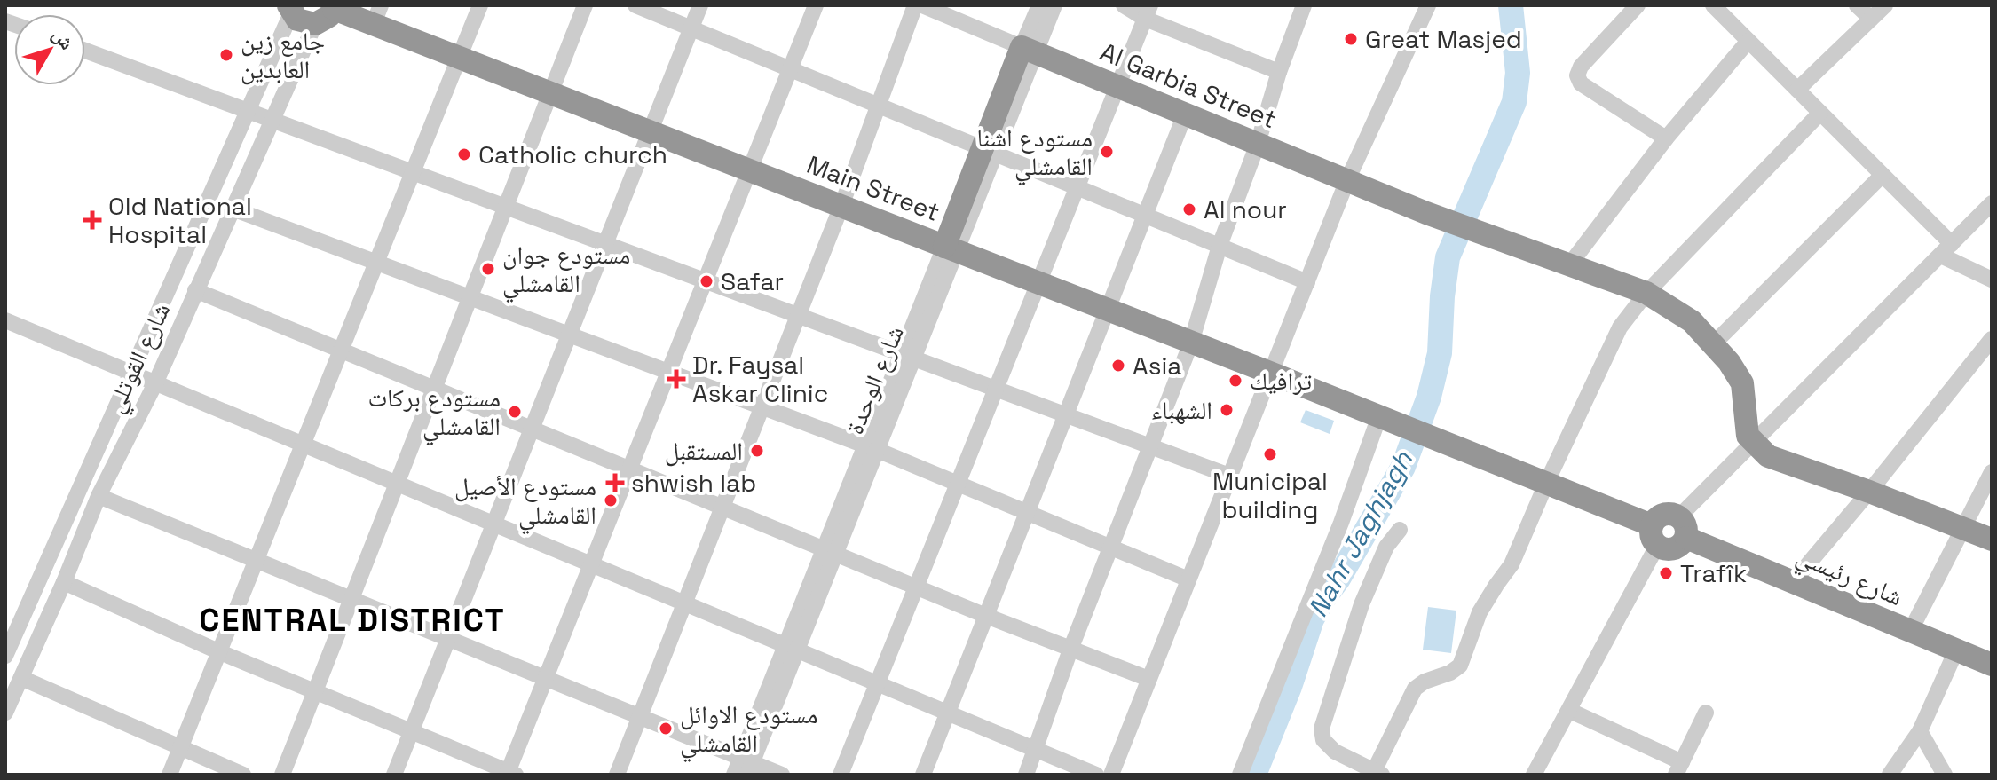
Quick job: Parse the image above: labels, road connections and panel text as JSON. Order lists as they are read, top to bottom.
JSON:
{
  "streets": {
    "highway": [
      "Al Garbia Street",
      "Main Street",
      "شارع الوحدة",
      "شارع رئيسي"
    ],
    "street": ["شارع القوتلي"]
  },
  "crossings": [
    ["Al Garbia Street", "شارع الوحدة"],
    ["Main Street", "شارع الوحدة"]
  ],
  "districts": ["CENTRAL DISTRICT"],
  "water": ["Nahr Jaghjagh"],
  "places": {
    "other": [
      "Great Masjed",
      "جامع زين العابدين",
      "مستودع اشنا القامشلي",
      "Catholic church",
      "Al nour",
      "مستودع جوان القامشلي",
      "Safar",
      "Asia",
      "ترافيك",
      "الشهباء",
      "مستودع بركات القامشلي",
      "المستقبل",
      "Municipal building",
      "مستودع الأصيل القامشلي",
      "Trafîk",
      "مستودع الاوائل القامشلي"
    ],
    "health": ["Old National Hospital", "Dr. Faysal Askar Clinic", "shwish lab"]
  },
  "north": "top right"
}
